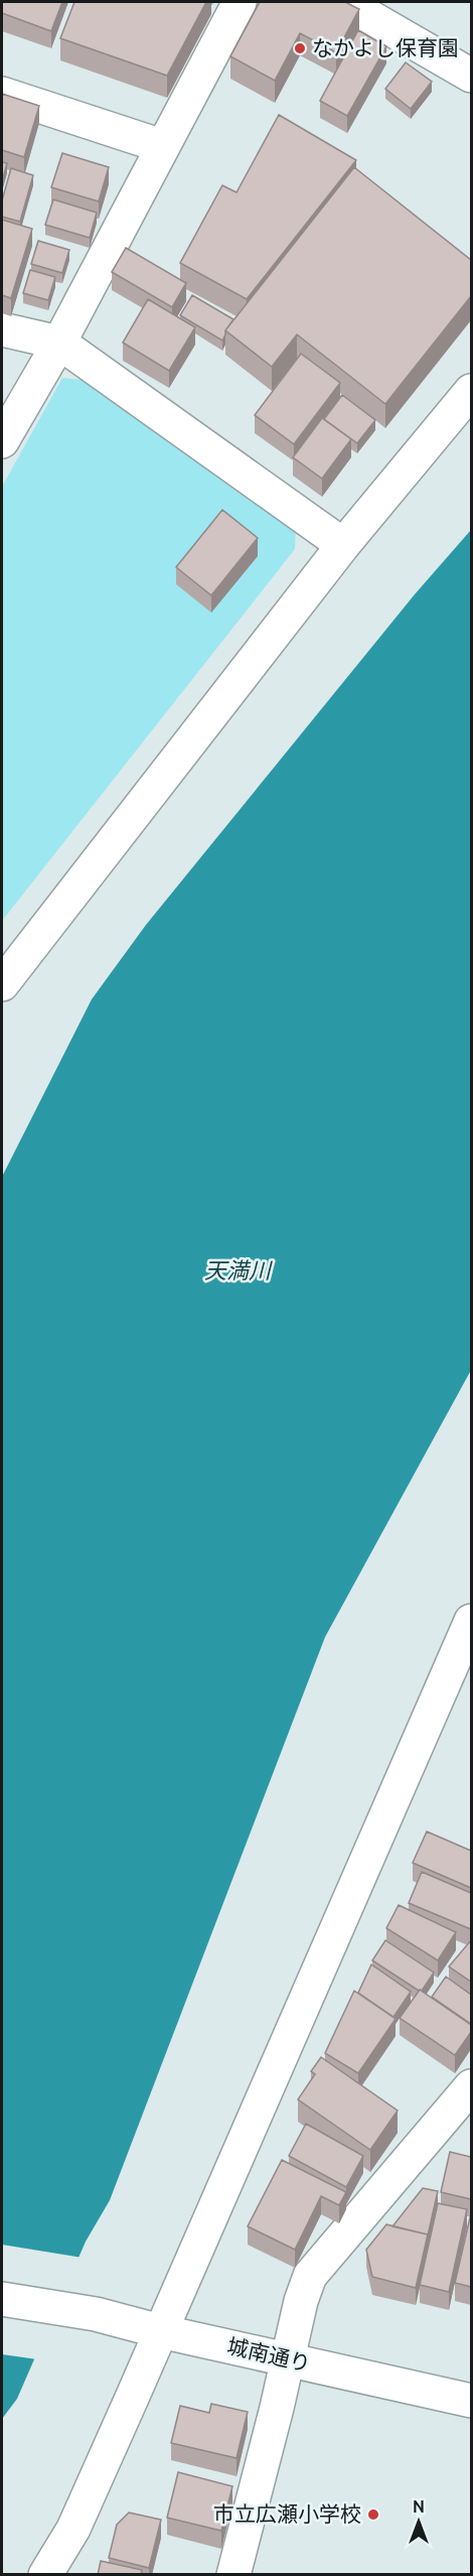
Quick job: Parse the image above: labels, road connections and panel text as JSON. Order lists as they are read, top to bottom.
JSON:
{
  "streets": {
    "street": ["城南通り"]
  },
  "water": ["天満川"],
  "places": ["なかよし保育園", "市立広瀬小学校"],
  "north": "top"
}
